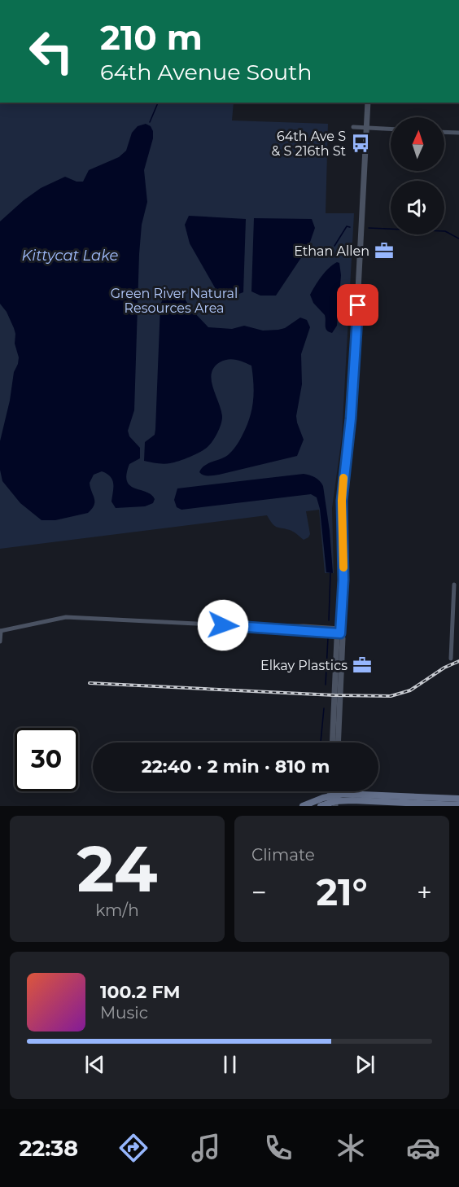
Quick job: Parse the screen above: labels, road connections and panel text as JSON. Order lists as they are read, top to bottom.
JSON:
{
  "water": ["Kittycat Lake"],
  "parks": ["Green River Natural Resources Area"],
  "places": {
    "bus stop": ["64th Ave S & S 216th St"],
    "office": ["Ethan Allen", "Elkay Plastics"]
  },
  "north": "top",
  "page": {
    "turn": ["210 m", "64th Avenue South"],
    "limit": "30",
    "trip": "22:40 · 2 min · 810 m",
    "tile": [
      ["24", "km/h"],
      "Climate"
    ],
    "heat": ["−", "21°", "+"],
    "song": ["100.2 FM", "Music"],
    "tabs": "22:38"
  }
}
